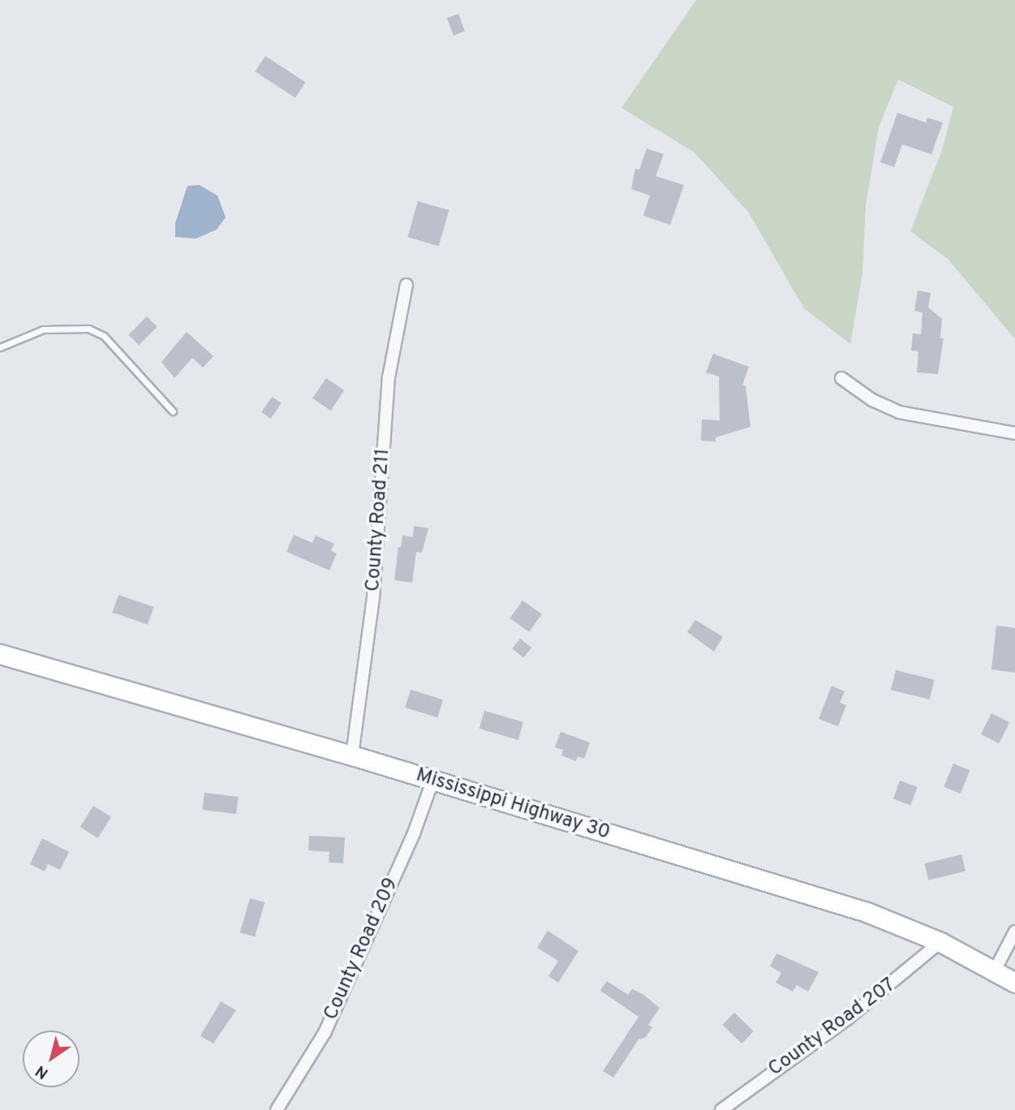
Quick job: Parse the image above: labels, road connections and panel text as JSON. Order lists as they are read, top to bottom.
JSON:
{
  "streets": {
    "main road": ["Mississippi Highway 30"],
    "street": ["County Road 211", "County Road 209", "County Road 207"]
  },
  "crossings": [
    ["County Road 211", "Mississippi Highway 30"],
    ["Mississippi Highway 30", "County Road 209"],
    ["Mississippi Highway 30", "County Road 207"]
  ],
  "north": "bottom left"
}
